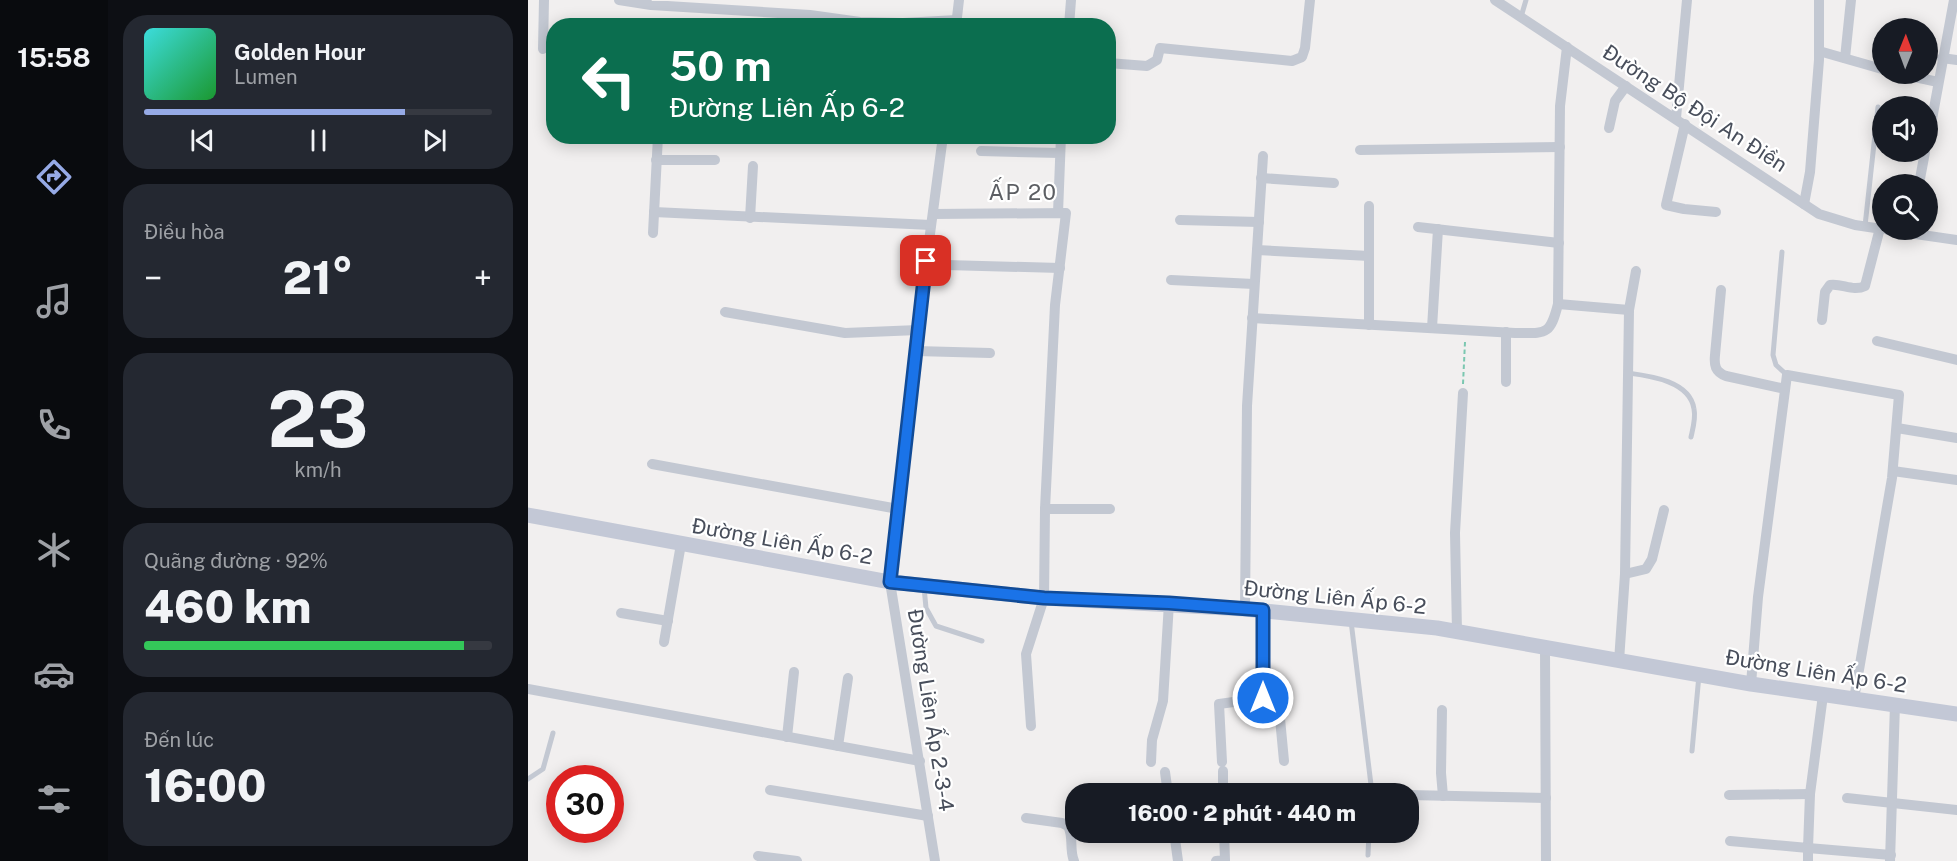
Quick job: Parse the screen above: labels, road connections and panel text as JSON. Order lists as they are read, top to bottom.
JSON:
{
  "streets": {
    "street": ["Đường Bộ Đội An Điền", "Đường Liên Ấp 6-2", "Đường Liên Ấp 2-3-4"]
  },
  "crossings": [
    ["Đường Liên Ấp 6-2", "Đường Liên Ấp 2-3-4"]
  ],
  "districts": ["ẤP 20"],
  "north": "top",
  "page": {
    "tabs": "15:58",
    "turn": ["50 m", "Đường Liên Ấp 6-2"],
    "song": ["Golden Hour", "Lumen"],
    "tile": [
      "Điều hòa",
      ["23", "km/h"],
      ["Quãng đường · 92%", "460 km"],
      ["Đến lúc", "16:00"]
    ],
    "heat": ["−", "21°", "+"],
    "limit": "30",
    "trip": "16:00 · 2 phút · 440 m"
  }
}
